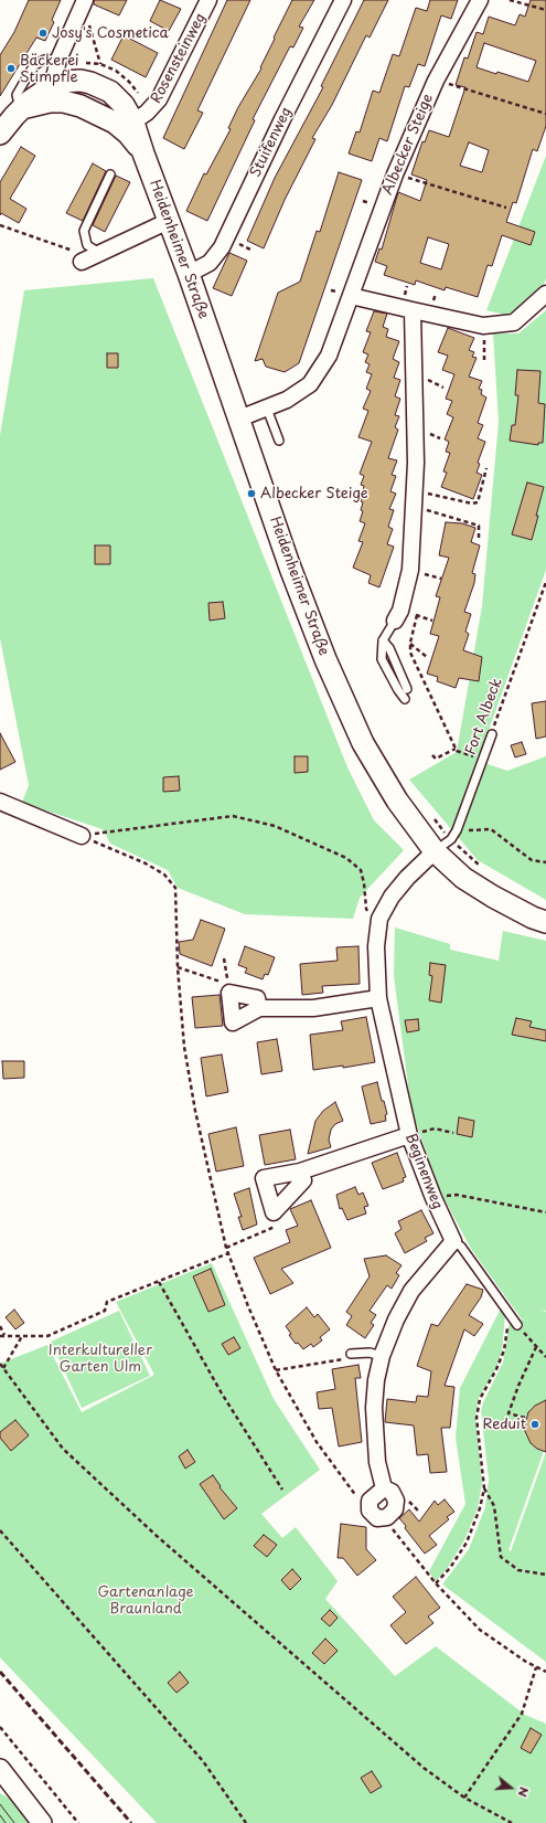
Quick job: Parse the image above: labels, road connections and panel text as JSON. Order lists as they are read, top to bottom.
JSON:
{
  "streets": {
    "main road": ["Heidenheimer Straße"],
    "street": [
      "Rosensteinweg",
      "Stuifenweg",
      "Albecker Steige",
      "Beginenweg"
    ],
    "lane": ["Fort Albeck"]
  },
  "crossings": [
    ["Rosensteinweg", "Heidenheimer Straße"],
    ["Stuifenweg", "Heidenheimer Straße"],
    ["Albecker Steige", "Heidenheimer Straße"],
    ["Heidenheimer Straße", "Fort Albeck"],
    ["Heidenheimer Straße", "Beginenweg"],
    ["Fort Albeck", "Beginenweg"]
  ],
  "parks": ["Interkultureller Garten Ulm", "Gartenanlage Braunland"],
  "places": [
    "Josy's Cosmetica",
    "Bäckerei Stimpfle",
    "Albecker Steige",
    "Reduit"
  ],
  "north": "right"
}
